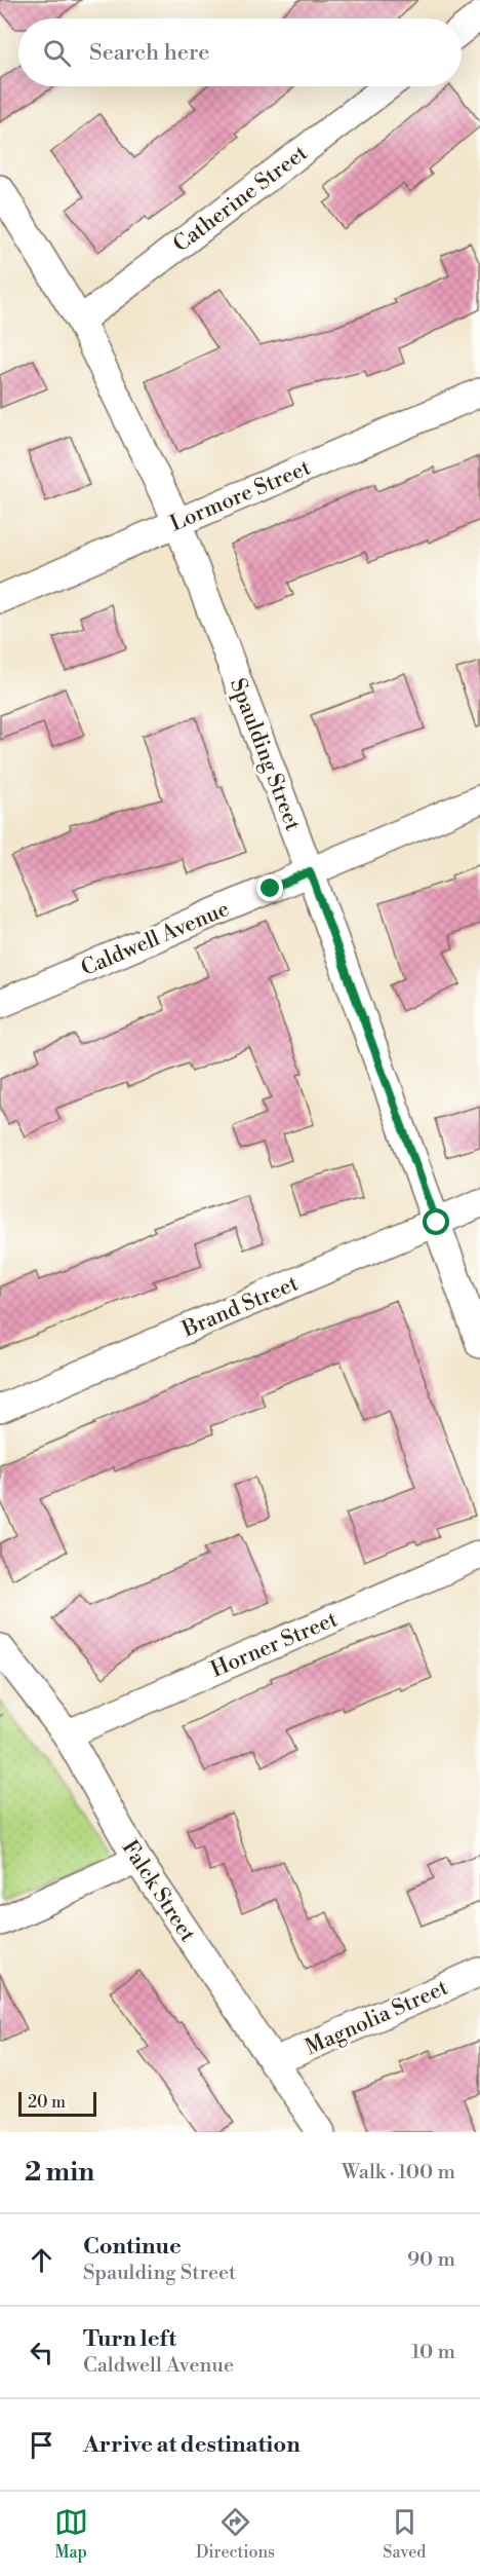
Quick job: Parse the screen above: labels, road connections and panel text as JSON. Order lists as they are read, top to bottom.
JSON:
{
  "streets": {
    "street": [
      "Catherine Street",
      "Lormore Street",
      "Spaulding Street",
      "Caldwell Avenue",
      "Brand Street",
      "Horner Street",
      "Falck Street",
      "Magnolia Street"
    ]
  },
  "crossings": [
    ["Catherine Street", "Spaulding Street"],
    ["Lormore Street", "Spaulding Street"],
    ["Spaulding Street", "Caldwell Avenue"],
    ["Spaulding Street", "Brand Street"],
    ["Horner Street", "Falck Street"],
    ["Falck Street", "Magnolia Street"]
  ],
  "scale_bar": "20 m",
  "page": {
    "search": "Search here",
    "scale": "20 m",
    "heading": ["2 min", "Walk · 100 m"],
    "list": [
      ["Continue", "Spaulding Street", "90 m"],
      ["Turn left", "Caldwell Avenue", "10 m"],
      "Arrive at destination"
    ],
    "nav": ["Map", "Directions", "Saved"]
  }
}
